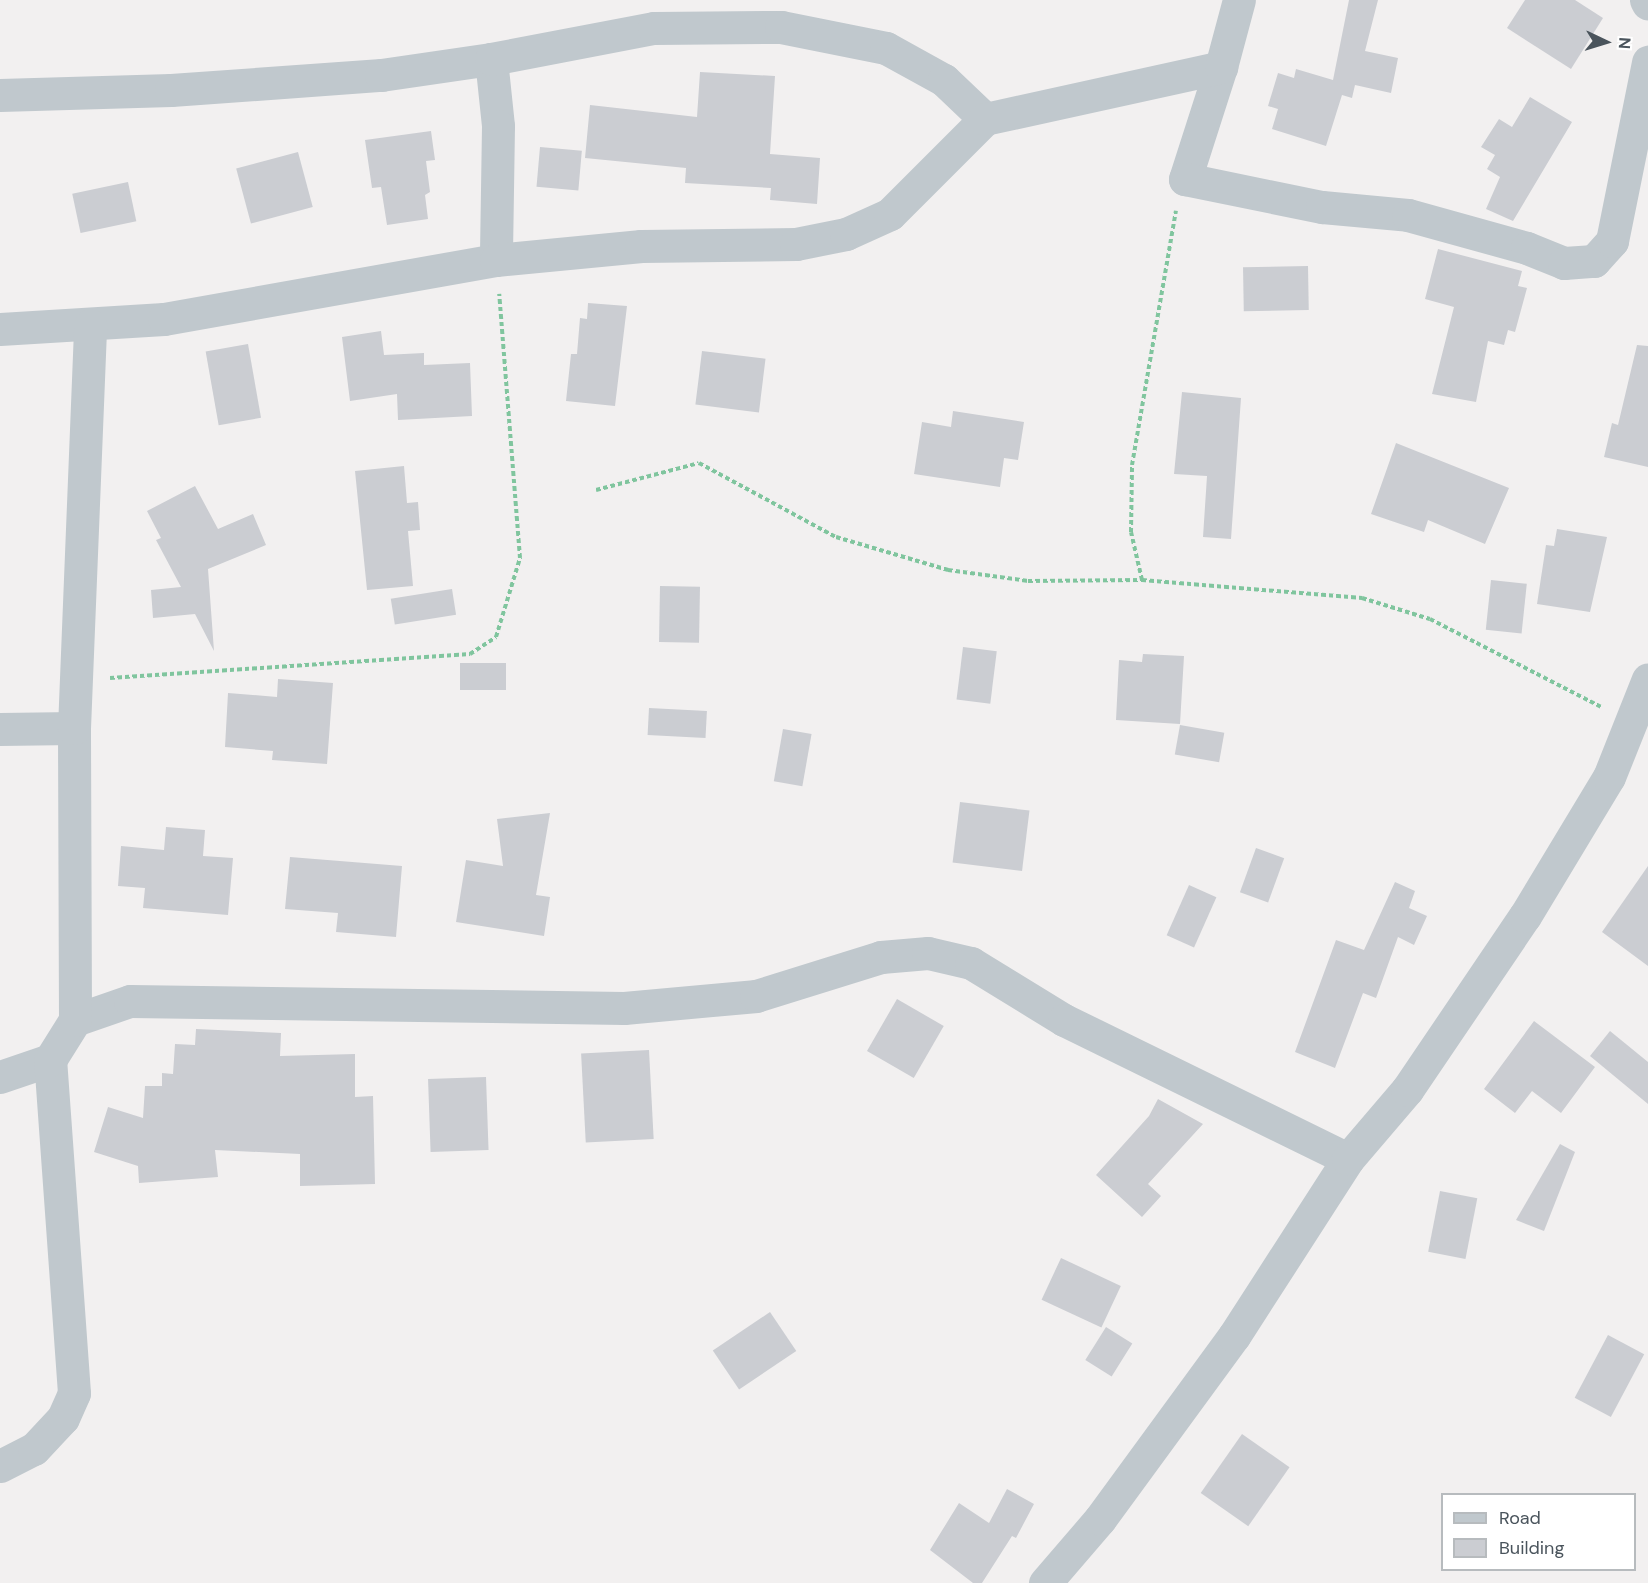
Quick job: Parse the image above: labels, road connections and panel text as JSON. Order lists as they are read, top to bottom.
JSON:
{
  "legend": ["Road", "Building"],
  "north": "right"
}
